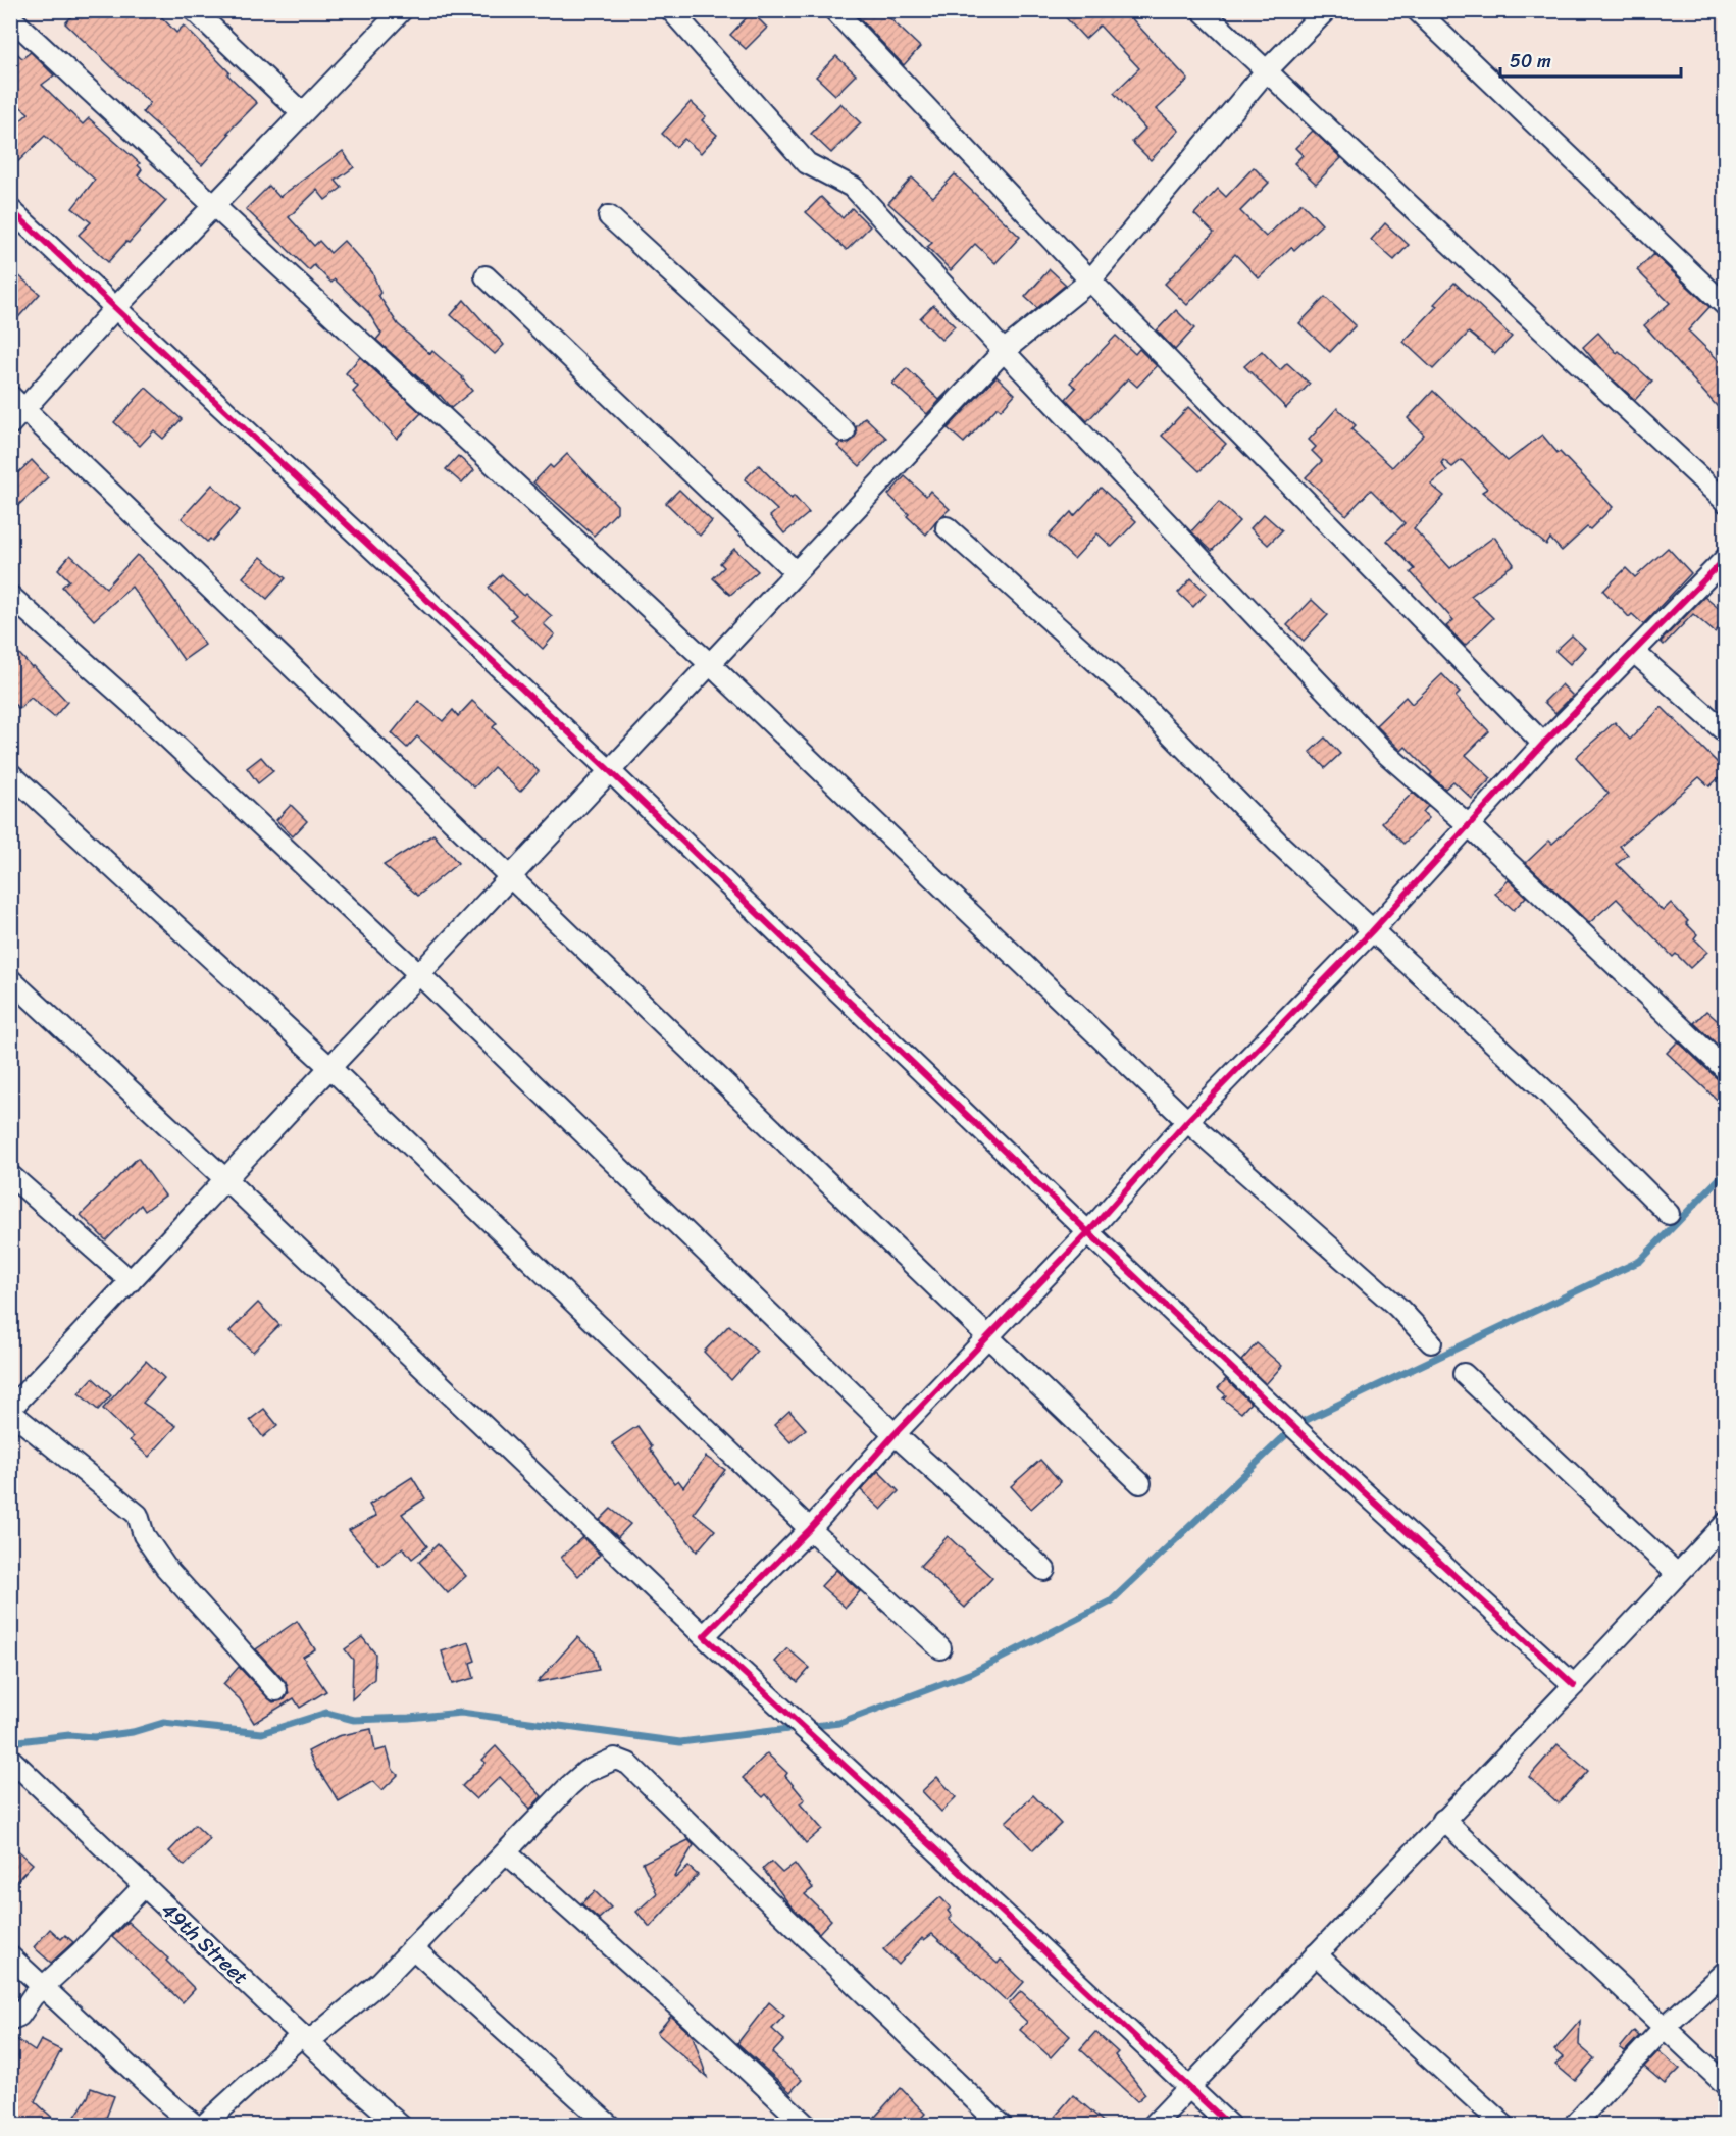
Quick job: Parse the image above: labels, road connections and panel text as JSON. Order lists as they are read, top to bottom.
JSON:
{
  "streets": {
    "street": ["49th Street"]
  },
  "scale_bar": "50 m"
}
